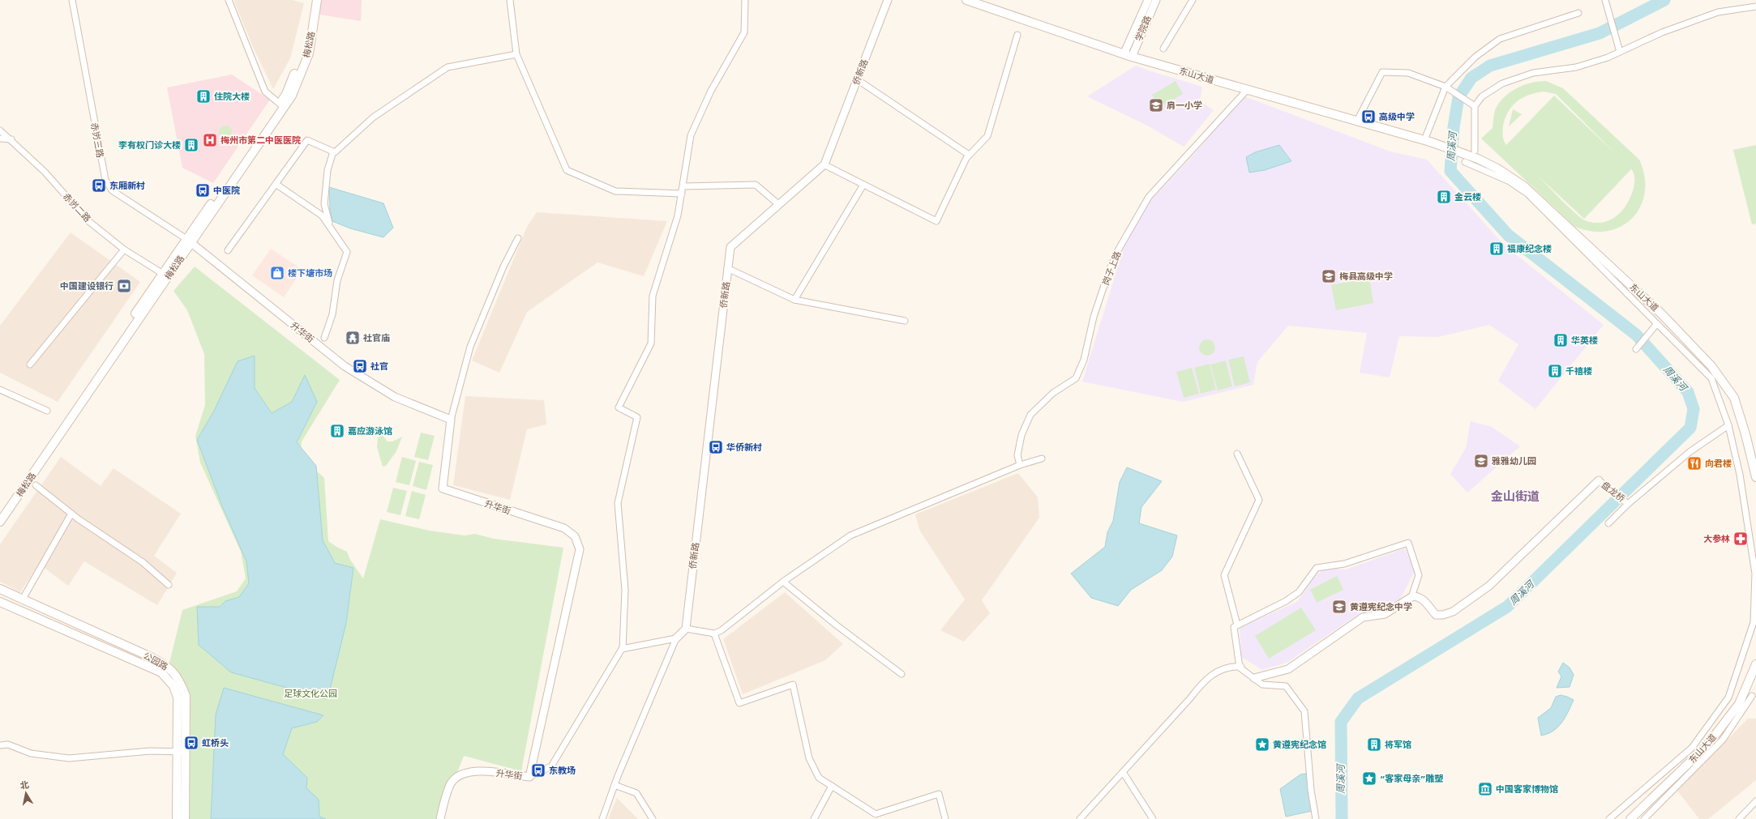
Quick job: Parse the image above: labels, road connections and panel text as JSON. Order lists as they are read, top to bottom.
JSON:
{
  "streets": {
    "main road": ["梅松路", "东山大道", "公园路"],
    "street": [
      "学院路",
      "侨新路",
      "赤岃三路",
      "赤岃二路",
      "岗子上路",
      "升华街",
      "盘龙桥"
    ]
  },
  "crossings": [
    ["学院路", "东山大道"],
    ["梅松路", "赤岃三路"],
    ["梅松路", "赤岃二路"],
    ["梅松路", "升华街"],
    ["东山大道", "岗子上路"],
    ["赤岃三路", "升华街"]
  ],
  "districts": ["金山街道"],
  "water": ["周溪河"],
  "parks": ["足球文化公园"],
  "places": {
    "building": [
      "住院大楼",
      "李有权门诊大楼",
      "金云楼",
      "福康纪念楼",
      "华英楼",
      "千禧楼",
      "嘉应游泳馆",
      "将军馆"
    ],
    "school or university": [
      "肩一小学",
      "梅县高级中学",
      "雅雅幼儿园",
      "黄遵宪纪念中学"
    ],
    "bus stop": [
      "高级中学",
      "东厢新村",
      "中医院",
      "社官",
      "华侨新村",
      "虹桥头",
      "东教场"
    ],
    "hospital": ["梅州市第二中医医院"],
    "shop": ["楼下塘市场"],
    "bank": ["中国建设银行"],
    "temple": ["社官庙"],
    "restaurant": ["向君楼"],
    "pharmacy": ["大参林"],
    "place": ["黄遵宪纪念馆", "“客家母亲”雕塑"],
    "museum": ["中国客家博物馆"]
  },
  "north": "top"
}
